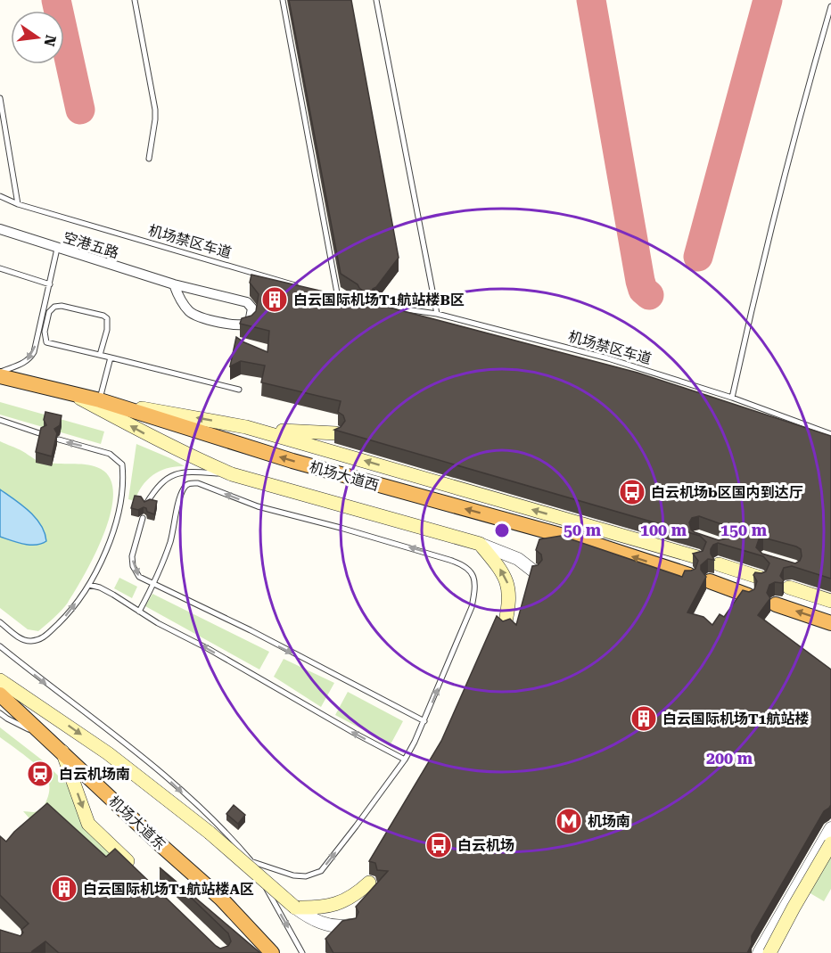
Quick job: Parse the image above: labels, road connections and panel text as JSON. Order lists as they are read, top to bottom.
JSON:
{
  "streets": {
    "highway": ["机场大道西", "机场大道东"],
    "street": ["空港五路"],
    "lane": ["机场禁区车道"]
  },
  "one_way": ["机场大道西"],
  "places": {
    "building": ["白云国际机场T1航站楼B区", "白云国际机场T1航站楼", "白云国际机场T1航站楼A区"],
    "bus stop": ["白云机场b区国内到达厅", "白云机场"],
    "station": ["白云机场南"],
    "metro station": ["机场南"]
  },
  "north": "right",
  "rings": [
    "50 m",
    "100 m",
    "150 m",
    "200 m"
  ]
}
